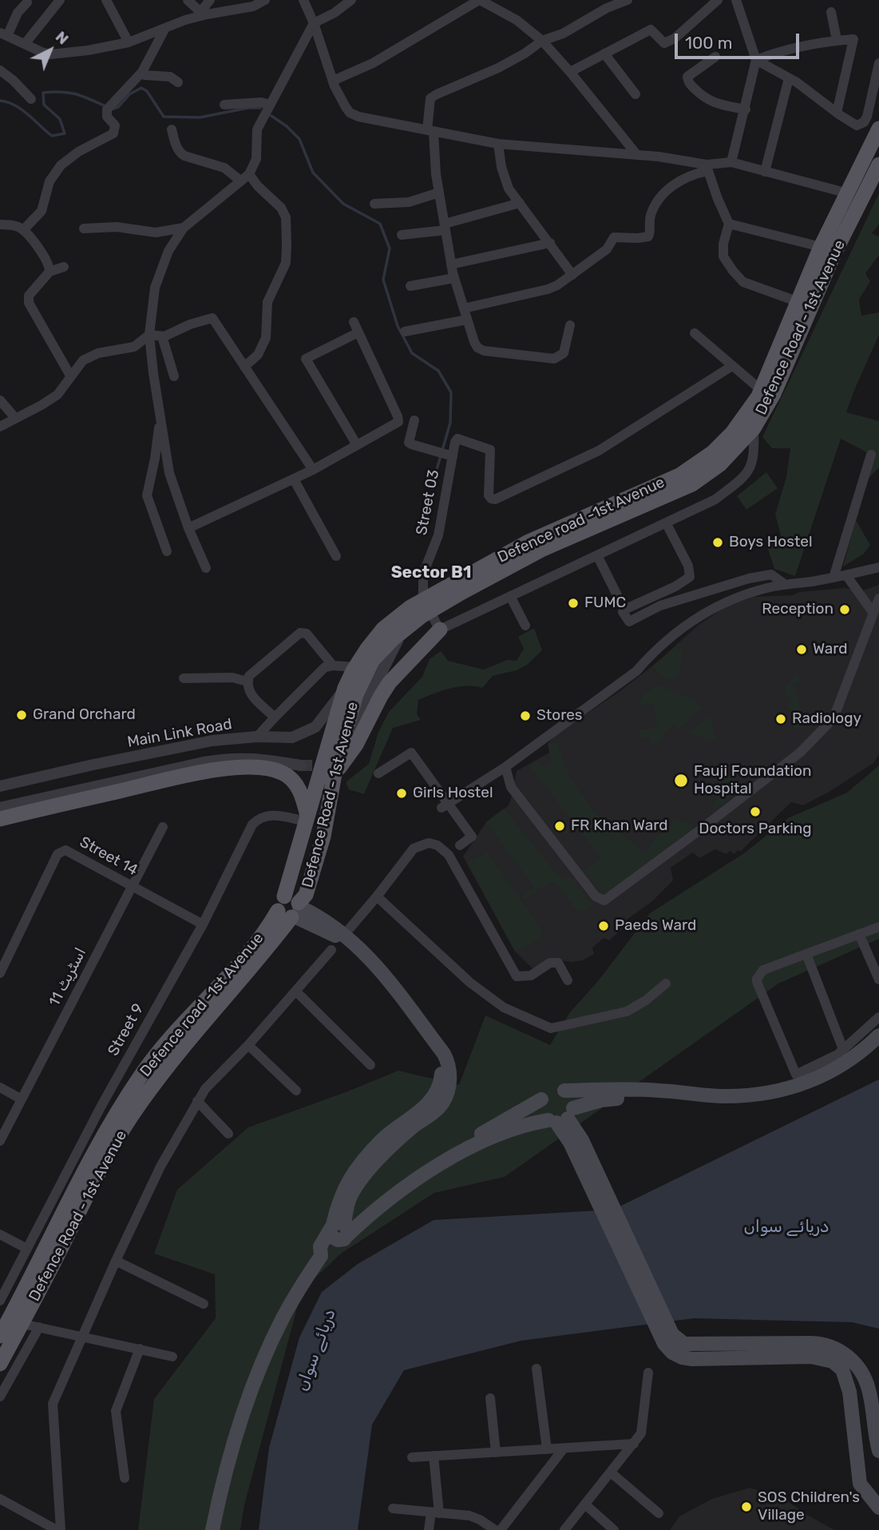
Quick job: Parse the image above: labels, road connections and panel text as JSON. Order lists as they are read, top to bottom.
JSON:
{
  "streets": {
    "main road": ["Defence Road - 1st Avenue", "Defence road -1st Avenue"],
    "street": [
      "Street 03",
      "Main Link Road",
      "Street 14",
      "اسٹریٹ 11",
      "Street 9"
    ]
  },
  "crossings": [
    ["Defence Road - 1st Avenue", "Street 03"],
    ["Defence Road - 1st Avenue", "Defence road -1st Avenue"],
    ["Street 03", "Defence road -1st Avenue"],
    ["Defence road -1st Avenue", "Main Link Road"],
    ["Defence road -1st Avenue", "Street 9"],
    ["Street 14", "اسٹریٹ 11"],
    ["Street 14", "Street 9"]
  ],
  "districts": ["Sector B1"],
  "water": ["دریائے سواں"],
  "places": [
    "Boys Hostel",
    "FUMC",
    "Reception",
    "Ward",
    "Grand Orchard",
    "Stores",
    "Radiology",
    "Fauji Foundation Hospital",
    "Girls Hostel",
    "Doctors Parking",
    "FR Khan Ward",
    "Paeds Ward",
    "SOS Children's Village"
  ],
  "scale_bar": "100 m",
  "north": "top right"
}
